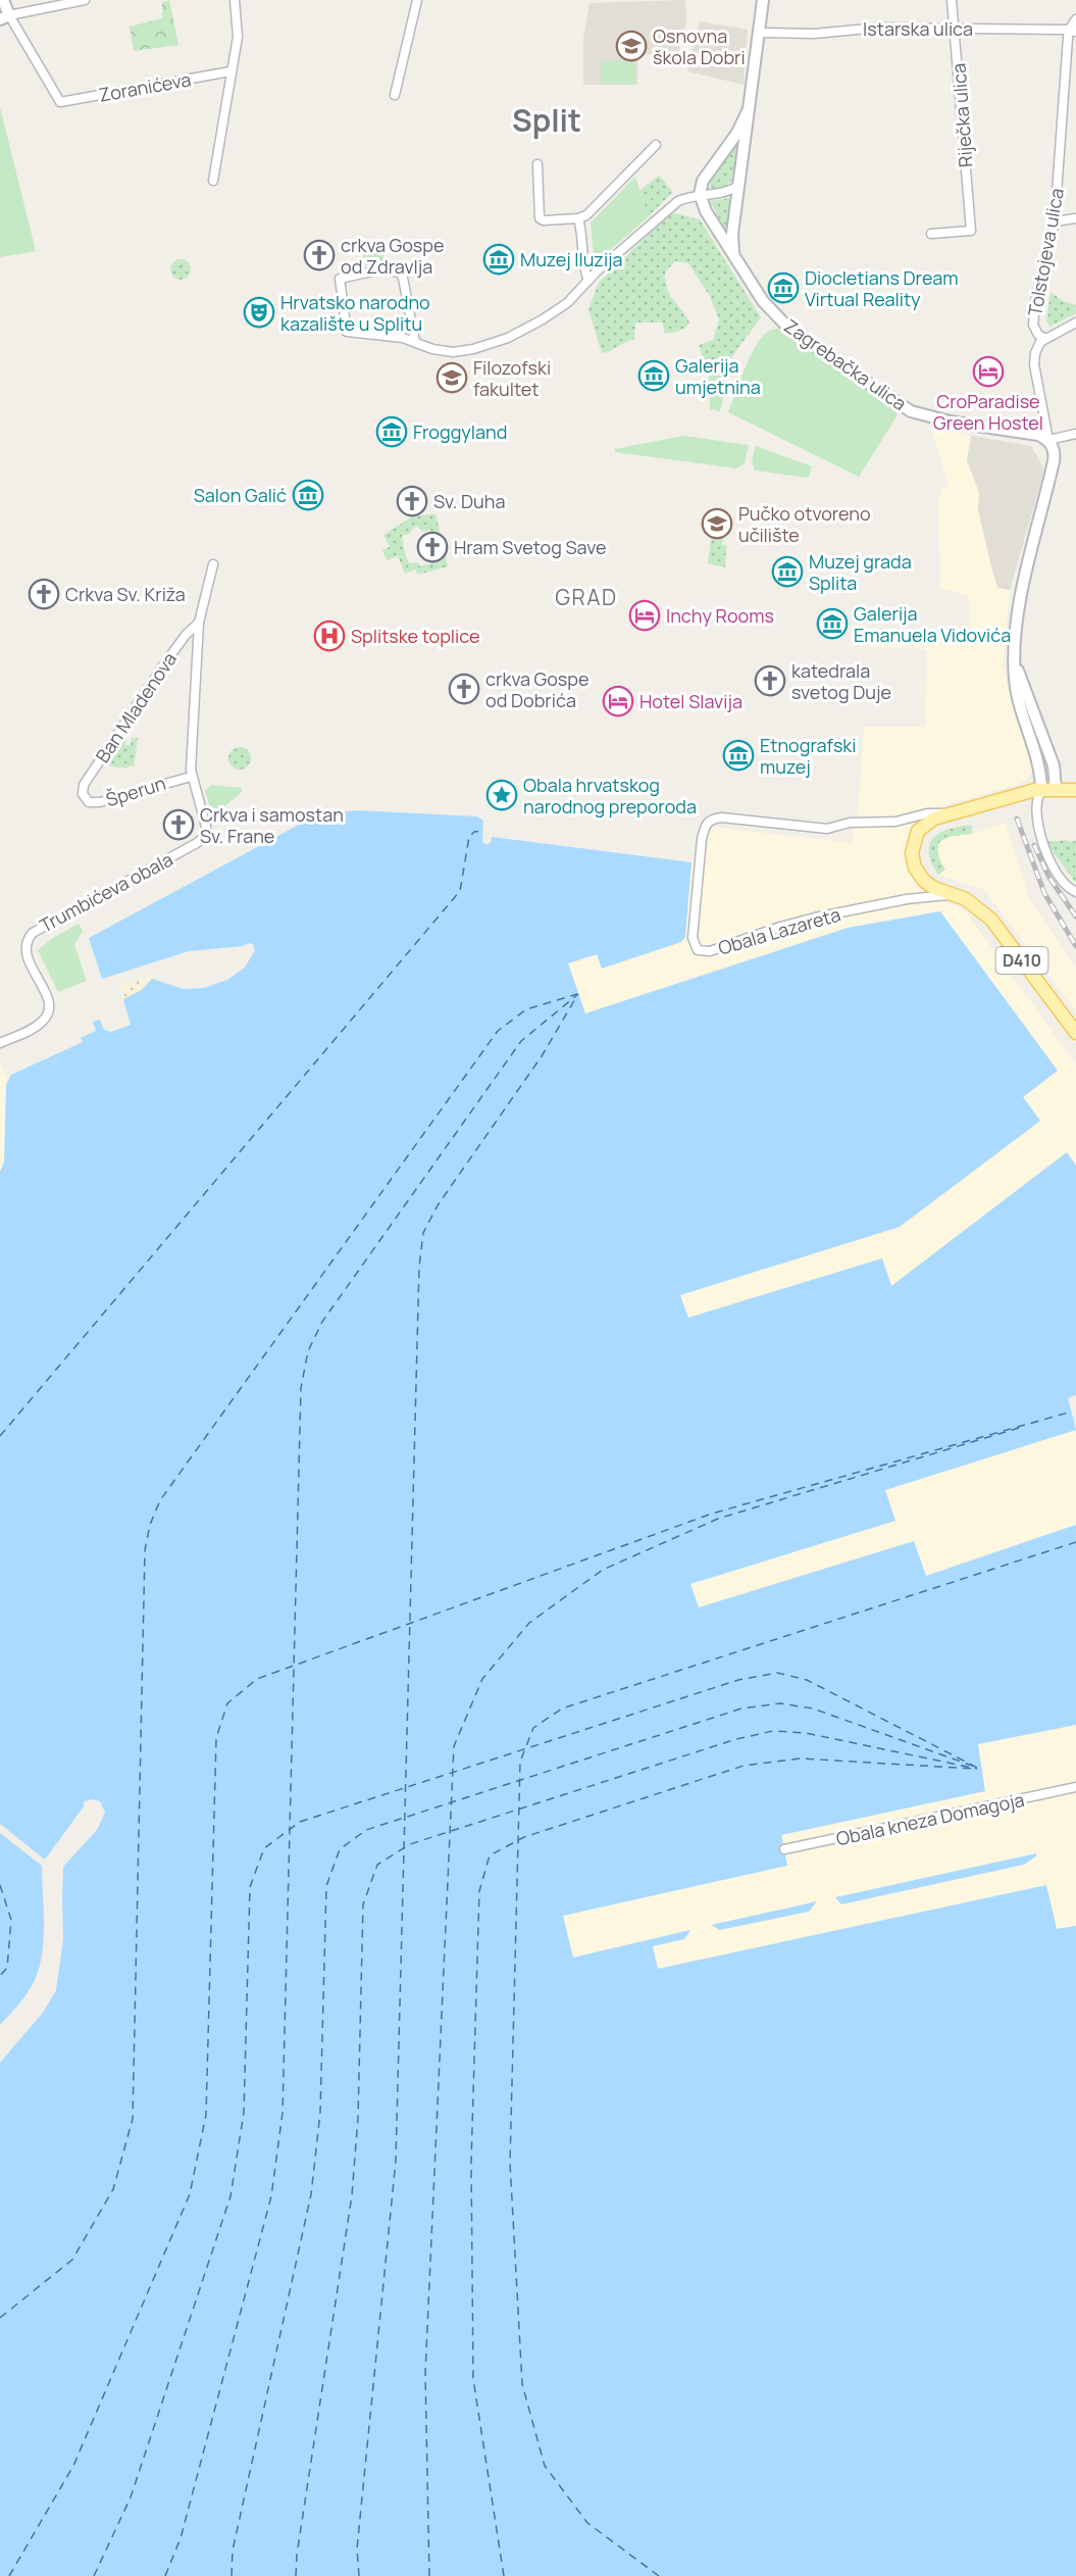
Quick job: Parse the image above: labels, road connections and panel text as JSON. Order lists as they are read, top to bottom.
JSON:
{
  "streets": {
    "main road": ["D410"],
    "street": [
      "Istarska ulica",
      "Zoranićeva",
      "Riječka ulica",
      "Tolstojeva ulica",
      "Zagrebačka ulica",
      "Ban Mladenova",
      "Šperun",
      "Trumbićeva obala",
      "Obala Lazareta",
      "Obala kneza Domagoja"
    ]
  },
  "crossings": [
    ["Istarska ulica", "Riječka ulica"],
    ["Istarska ulica", "Tolstojeva ulica"],
    ["Tolstojeva ulica", "Zagrebačka ulica"],
    ["Ban Mladenova", "Šperun"],
    ["Šperun", "Trumbićeva obala"],
    ["Obala Lazareta", "D410"]
  ],
  "districts": ["Split", "GRAD"],
  "places": {
    "school or university": ["Osnovna škola Dobri", "Filozofski fakultet", "Pučko otvoreno učilište"],
    "church": [
      "crkva Gospe od Zdravlja",
      "Sv. Duha",
      "Hram Svetog Save",
      "Crkva Sv. Križa",
      "katedrala svetog Duje",
      "crkva Gospe od Dobrića",
      "Crkva i samostan Sv. Frane"
    ],
    "museum": [
      "Muzej Iluzija",
      "Diocletians Dream Virtual Reality",
      "Galerija umjetnina",
      "Froggyland",
      "Salon Galić",
      "Muzej grada Splita",
      "Galerija Emanuela Vidovića",
      "Etnografski muzej"
    ],
    "theatre": ["Hrvatsko narodno kazalište u Splitu"],
    "hotel": ["CroParadise Green Hostel", "Inchy Rooms", "Hotel Slavija"],
    "hospital": ["Splitske toplice"],
    "place": ["Obala hrvatskog narodnog preporoda"]
  }
}
